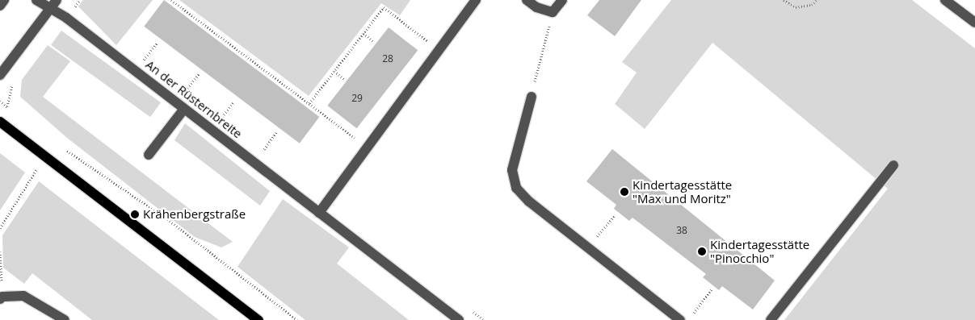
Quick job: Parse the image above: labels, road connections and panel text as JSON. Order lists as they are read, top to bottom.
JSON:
{
  "streets": {
    "street": ["An der Rüsternbreite"]
  },
  "places": ["Kindertagesstätte \"Max und Moritz\"", "Krähenbergstraße", "Kindertagesstätte \"Pinocchio\""],
  "house_numbers": ["28", "29", "38"]
}
